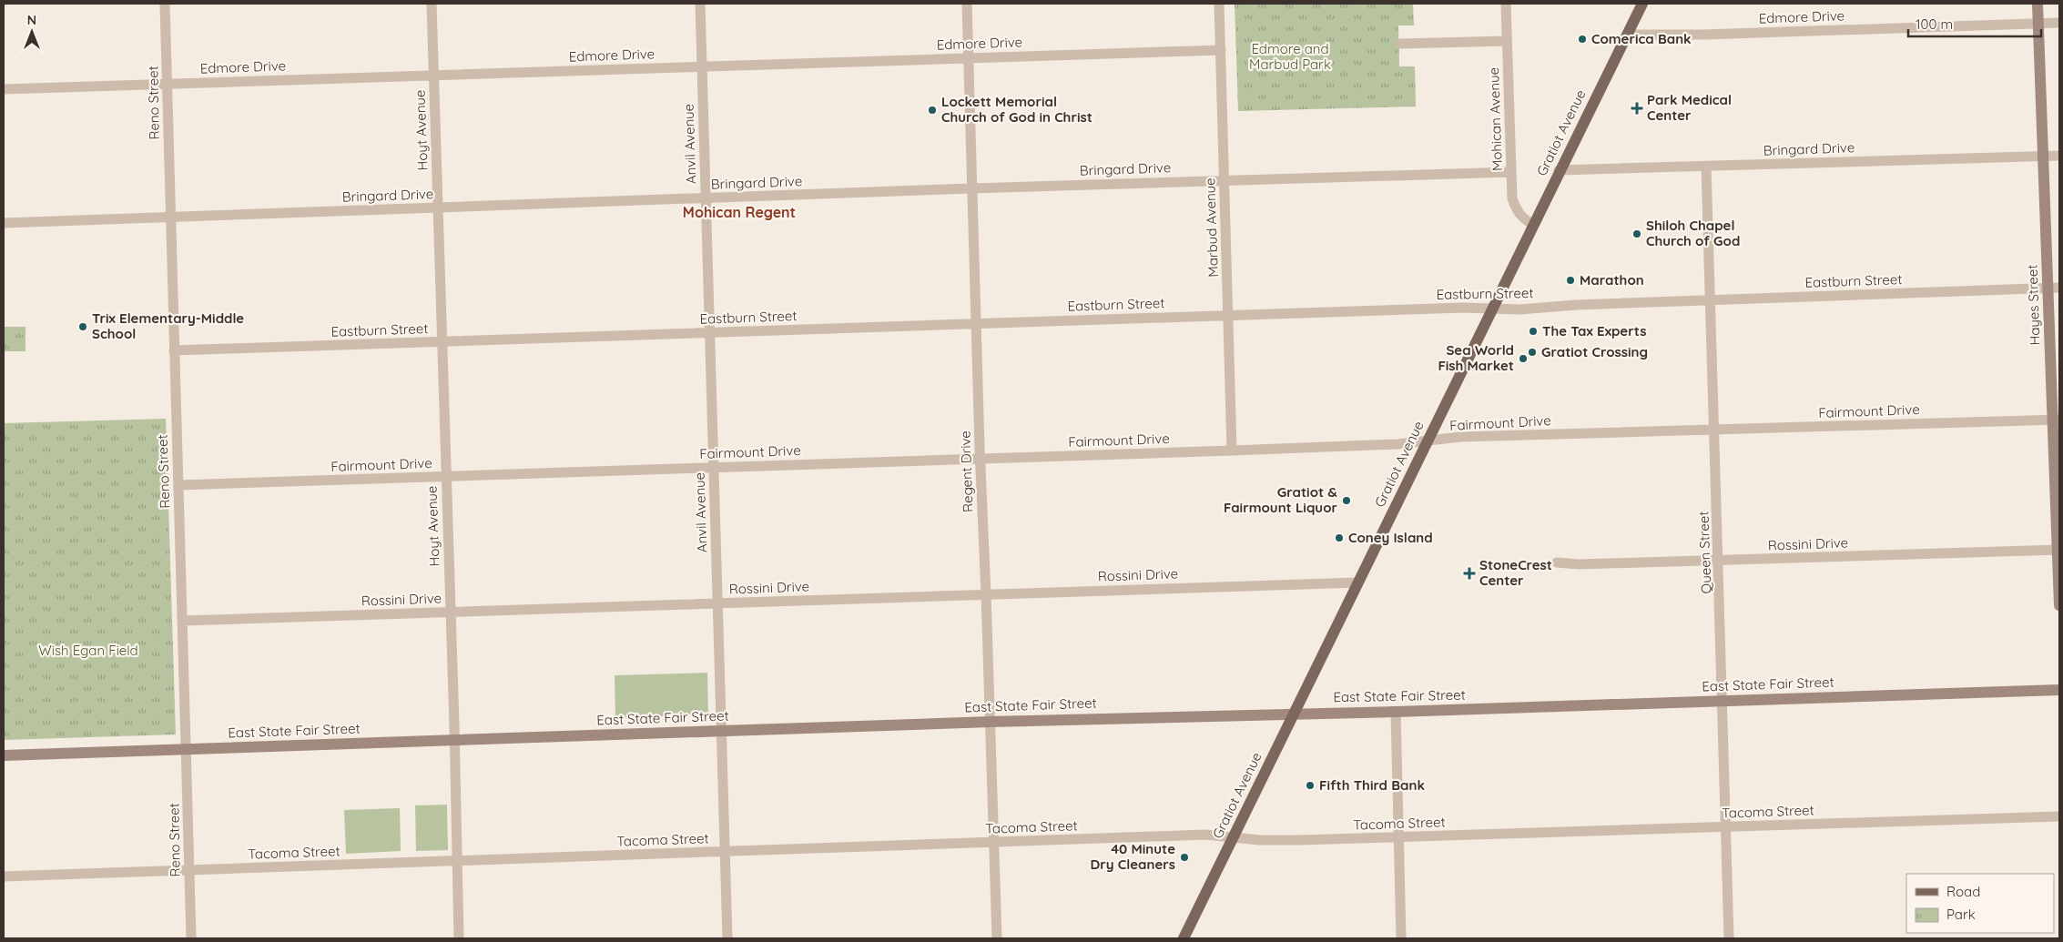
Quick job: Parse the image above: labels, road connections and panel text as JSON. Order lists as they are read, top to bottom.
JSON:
{
  "streets": {
    "main road": ["Gratiot Avenue"],
    "street": [
      "Edmore Drive",
      "Reno Street",
      "Mohican Avenue",
      "Hoyt Avenue",
      "Anvil Avenue",
      "Bringard Drive",
      "Marbud Avenue",
      "Eastburn Street",
      "Hayes Street",
      "Fairmount Drive",
      "Regent Drive",
      "Rossini Drive",
      "Queen Street",
      "East State Fair Street",
      "Tacoma Street"
    ]
  },
  "crossings": [
    ["Edmore Drive", "Reno Street"],
    ["Edmore Drive", "Hoyt Avenue"],
    ["Edmore Drive", "Gratiot Avenue"],
    ["Edmore Drive", "Anvil Avenue"],
    ["Edmore Drive", "Marbud Avenue"],
    ["Edmore Drive", "Hayes Street"],
    ["Edmore Drive", "Regent Drive"],
    ["Reno Street", "Bringard Drive"],
    ["Reno Street", "Eastburn Street"],
    ["Reno Street", "Fairmount Drive"],
    ["Reno Street", "Rossini Drive"],
    ["Reno Street", "East State Fair Street"],
    ["Reno Street", "Tacoma Street"],
    ["Mohican Avenue", "Gratiot Avenue"],
    ["Mohican Avenue", "Bringard Drive"],
    ["Hoyt Avenue", "Bringard Drive"],
    ["Hoyt Avenue", "Eastburn Street"],
    ["Hoyt Avenue", "Fairmount Drive"],
    ["Hoyt Avenue", "Rossini Drive"],
    ["Hoyt Avenue", "East State Fair Street"],
    ["Hoyt Avenue", "Tacoma Street"],
    ["Gratiot Avenue", "Bringard Drive"],
    ["Gratiot Avenue", "Eastburn Street"],
    ["Gratiot Avenue", "Fairmount Drive"],
    ["Gratiot Avenue", "Rossini Drive"],
    ["Gratiot Avenue", "East State Fair Street"],
    ["Gratiot Avenue", "Tacoma Street"],
    ["Anvil Avenue", "Bringard Drive"],
    ["Anvil Avenue", "Eastburn Street"],
    ["Anvil Avenue", "Fairmount Drive"],
    ["Anvil Avenue", "Rossini Drive"],
    ["Anvil Avenue", "East State Fair Street"],
    ["Anvil Avenue", "Tacoma Street"],
    ["Bringard Drive", "Marbud Avenue"],
    ["Bringard Drive", "Hayes Street"],
    ["Bringard Drive", "Regent Drive"],
    ["Bringard Drive", "Queen Street"],
    ["Marbud Avenue", "Eastburn Street"],
    ["Marbud Avenue", "Fairmount Drive"],
    ["Eastburn Street", "Hayes Street"],
    ["Eastburn Street", "Regent Drive"],
    ["Eastburn Street", "Queen Street"],
    ["Hayes Street", "Fairmount Drive"],
    ["Hayes Street", "Rossini Drive"],
    ["Fairmount Drive", "Regent Drive"],
    ["Fairmount Drive", "Queen Street"],
    ["Regent Drive", "Rossini Drive"],
    ["Regent Drive", "East State Fair Street"],
    ["Regent Drive", "Tacoma Street"],
    ["Rossini Drive", "Queen Street"],
    ["Queen Street", "East State Fair Street"],
    ["Queen Street", "Tacoma Street"]
  ],
  "districts": ["Mohican Regent"],
  "parks": ["Edmore and Marbud Park", "Wish Egan Field"],
  "places": {
    "other": [
      "Comerica Bank",
      "Lockett Memorial Church of God in Christ",
      "Shiloh Chapel Church of God",
      "Marathon",
      "Trix Elementary-Middle School",
      "The Tax Experts",
      "Gratiot Crossing",
      "Sea World Fish Market",
      "Gratiot & Fairmount Liquor",
      "Coney Island",
      "Fifth Third Bank",
      "40 Minute Dry Cleaners"
    ],
    "health": ["Park Medical Center", "StoneCrest Center"]
  },
  "legend": ["Road", "Park"],
  "scale_bar": "100 m",
  "north": "top"
}
